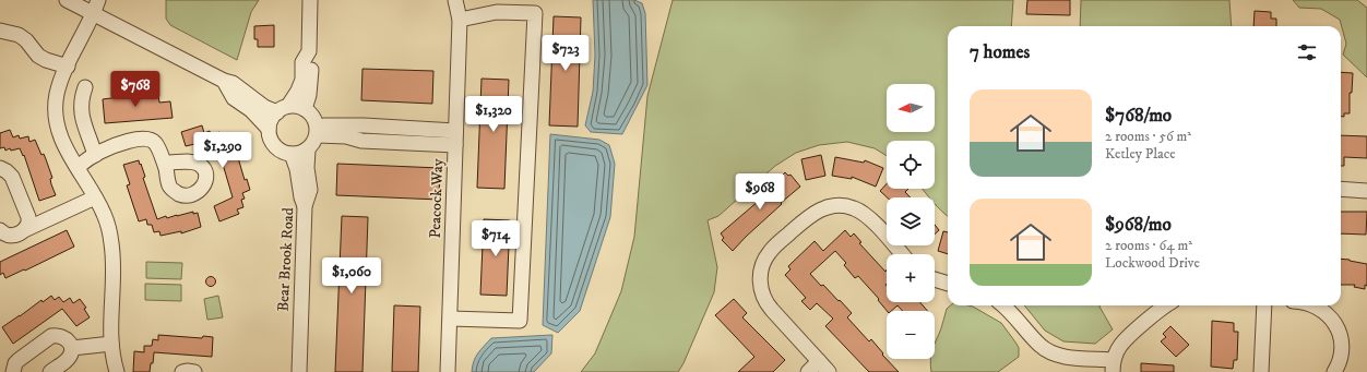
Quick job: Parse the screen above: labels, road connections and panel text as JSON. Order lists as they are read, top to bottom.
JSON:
{
  "streets": {
    "street": ["Peacock Way", "Bear Brook Road"]
  },
  "north": "left",
  "page": {
    "heading": "7 homes",
    "price": [
      "$723",
      "$768",
      "$1,320",
      "$1,290",
      "$968",
      "$714",
      "$1,060"
    ],
    "list": [
      {
        "name": "$768/mo",
        "note": "2 rooms · 56 m² · Ketley Place"
      },
      {
        "name": "$968/mo",
        "note": "2 rooms · 64 m² · Lockwood Drive"
      }
    ],
    "map_buttons": ["+", "−"]
  }
}
